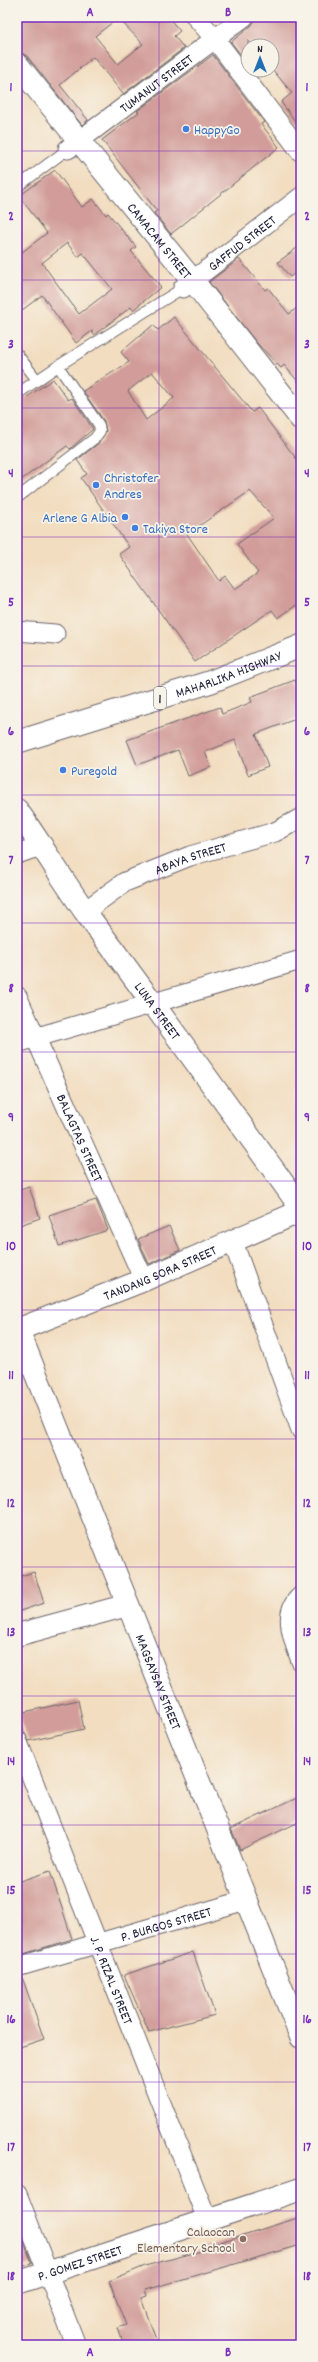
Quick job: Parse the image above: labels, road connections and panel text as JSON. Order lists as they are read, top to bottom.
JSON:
{
  "streets": {
    "street": [
      "TUMANUT STREET",
      "CAMACAM STREET",
      "GAFFUD STREET",
      "MAHARLIKA HIGHWAY",
      "1",
      "ABAYA STREET",
      "LUNA STREET",
      "BALAGTAS STREET",
      "TANDANG SORA STREET",
      "MAGSAYSAY STREET",
      "P. BURGOS STREET",
      "J. P. RIZAL STREET",
      "P. GOMEZ STREET"
    ]
  },
  "crossings": [
    ["TUMANUT STREET", "CAMACAM STREET"],
    ["CAMACAM STREET", "GAFFUD STREET"],
    ["ABAYA STREET", "LUNA STREET"],
    ["LUNA STREET", "TANDANG SORA STREET"],
    ["BALAGTAS STREET", "TANDANG SORA STREET"],
    ["TANDANG SORA STREET", "MAGSAYSAY STREET"],
    ["MAGSAYSAY STREET", "P. BURGOS STREET"],
    ["P. BURGOS STREET", "J. P. RIZAL STREET"],
    ["J. P. RIZAL STREET", "P. GOMEZ STREET"]
  ],
  "places": [
    "HappyGo",
    "Christofer Andres",
    "Arlene G Albia",
    "Takiya Store",
    "Puregold",
    "Calaocan Elementary School"
  ],
  "north": "top",
  "grid": {
    "columns": ["A", "B"],
    "rows": [
      "1",
      "2",
      "3",
      "4",
      "5",
      "6",
      "7",
      "8",
      "9",
      "10",
      "11",
      "12",
      "13",
      "14",
      "15",
      "16",
      "17",
      "18"
    ]
  }
}
